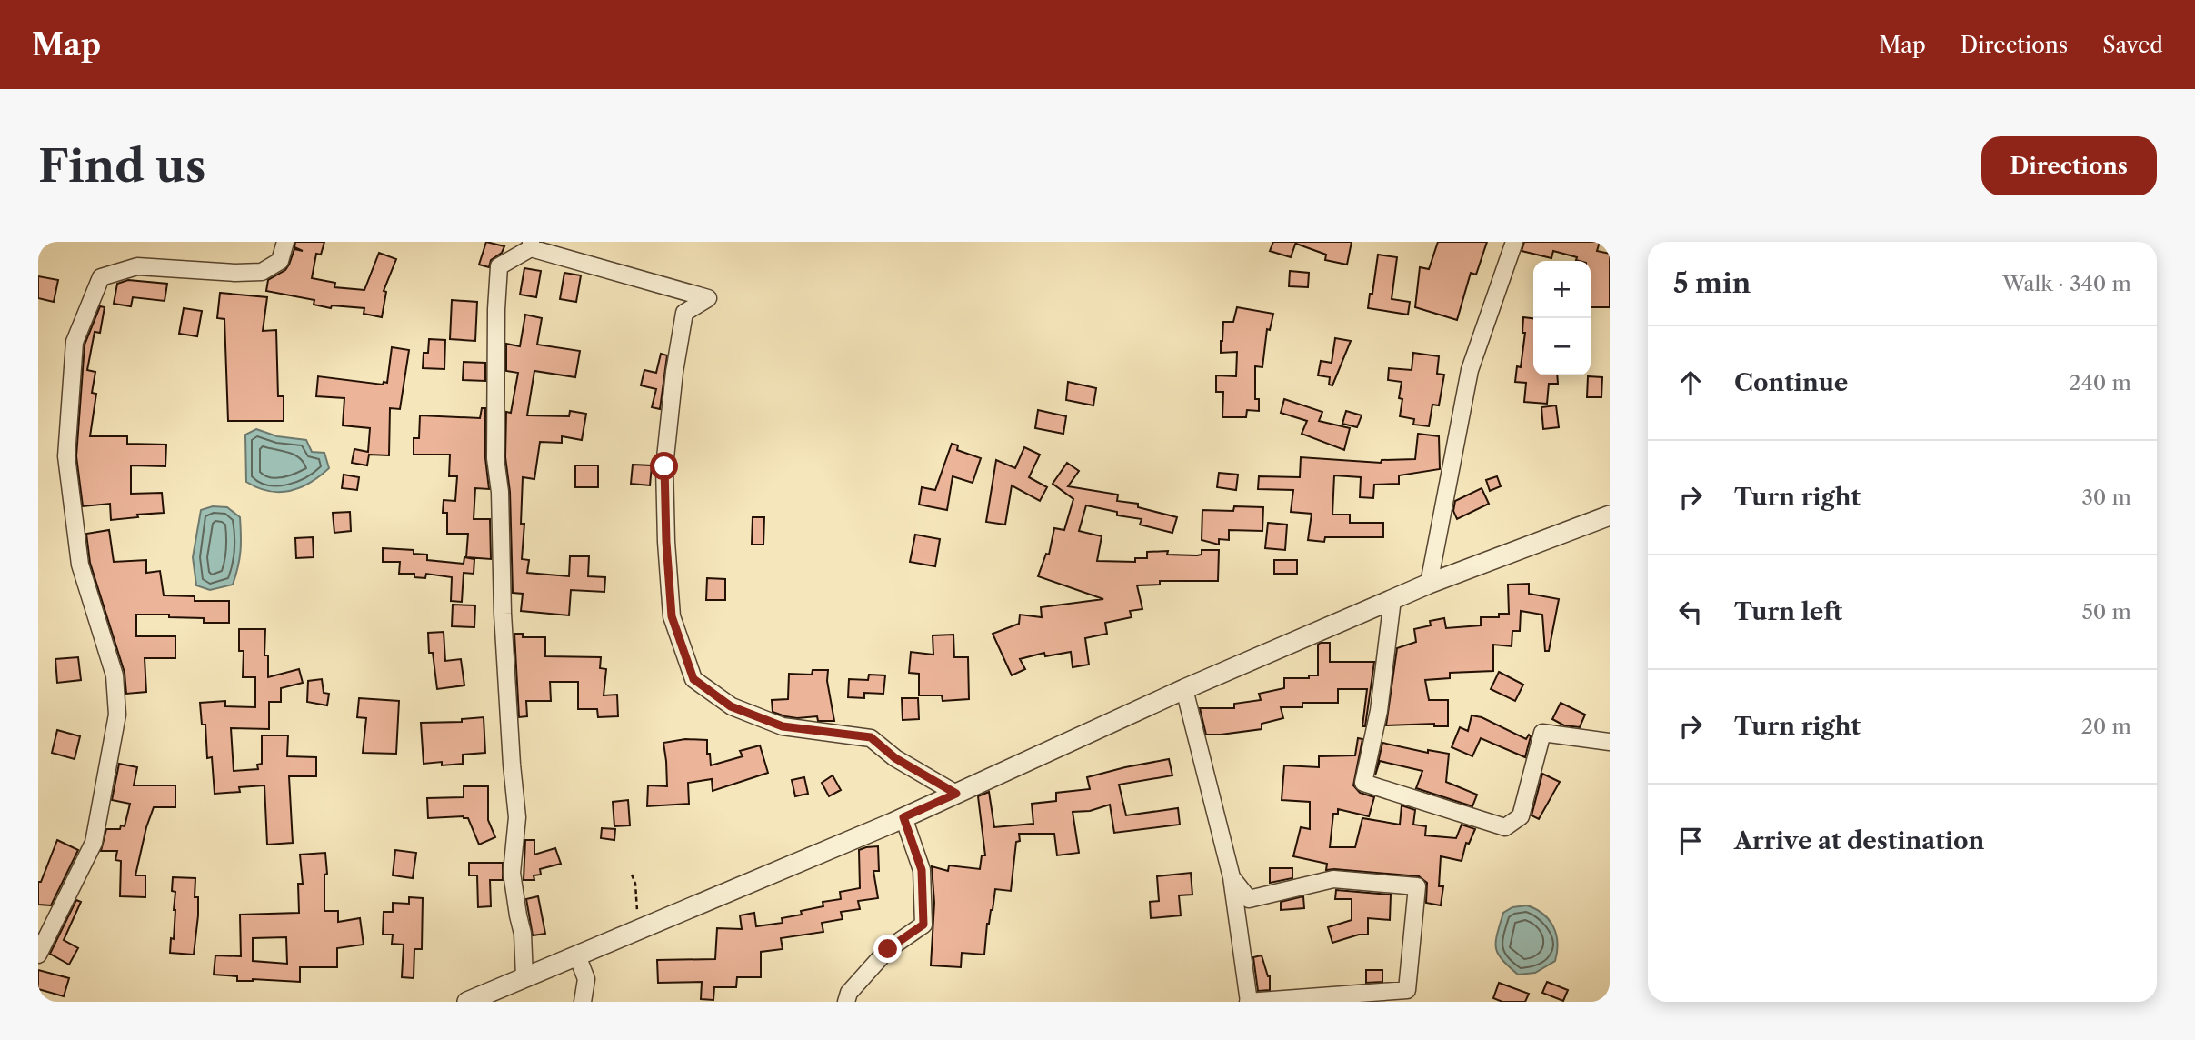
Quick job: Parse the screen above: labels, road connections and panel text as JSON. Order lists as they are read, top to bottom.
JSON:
{
  "page": {
    "header": "Map",
    "nav": ["Map", "Directions", "Saved"],
    "buttons": "Directions",
    "title": "Find us",
    "heading": ["5 min", "Walk · 340 m"],
    "map_buttons": ["+", "−"],
    "list": [
      ["Continue", "240 m"],
      ["Turn right", "30 m"],
      ["Turn left", "50 m"],
      ["Turn right", "20 m"],
      "Arrive at destination"
    ]
  }
}
